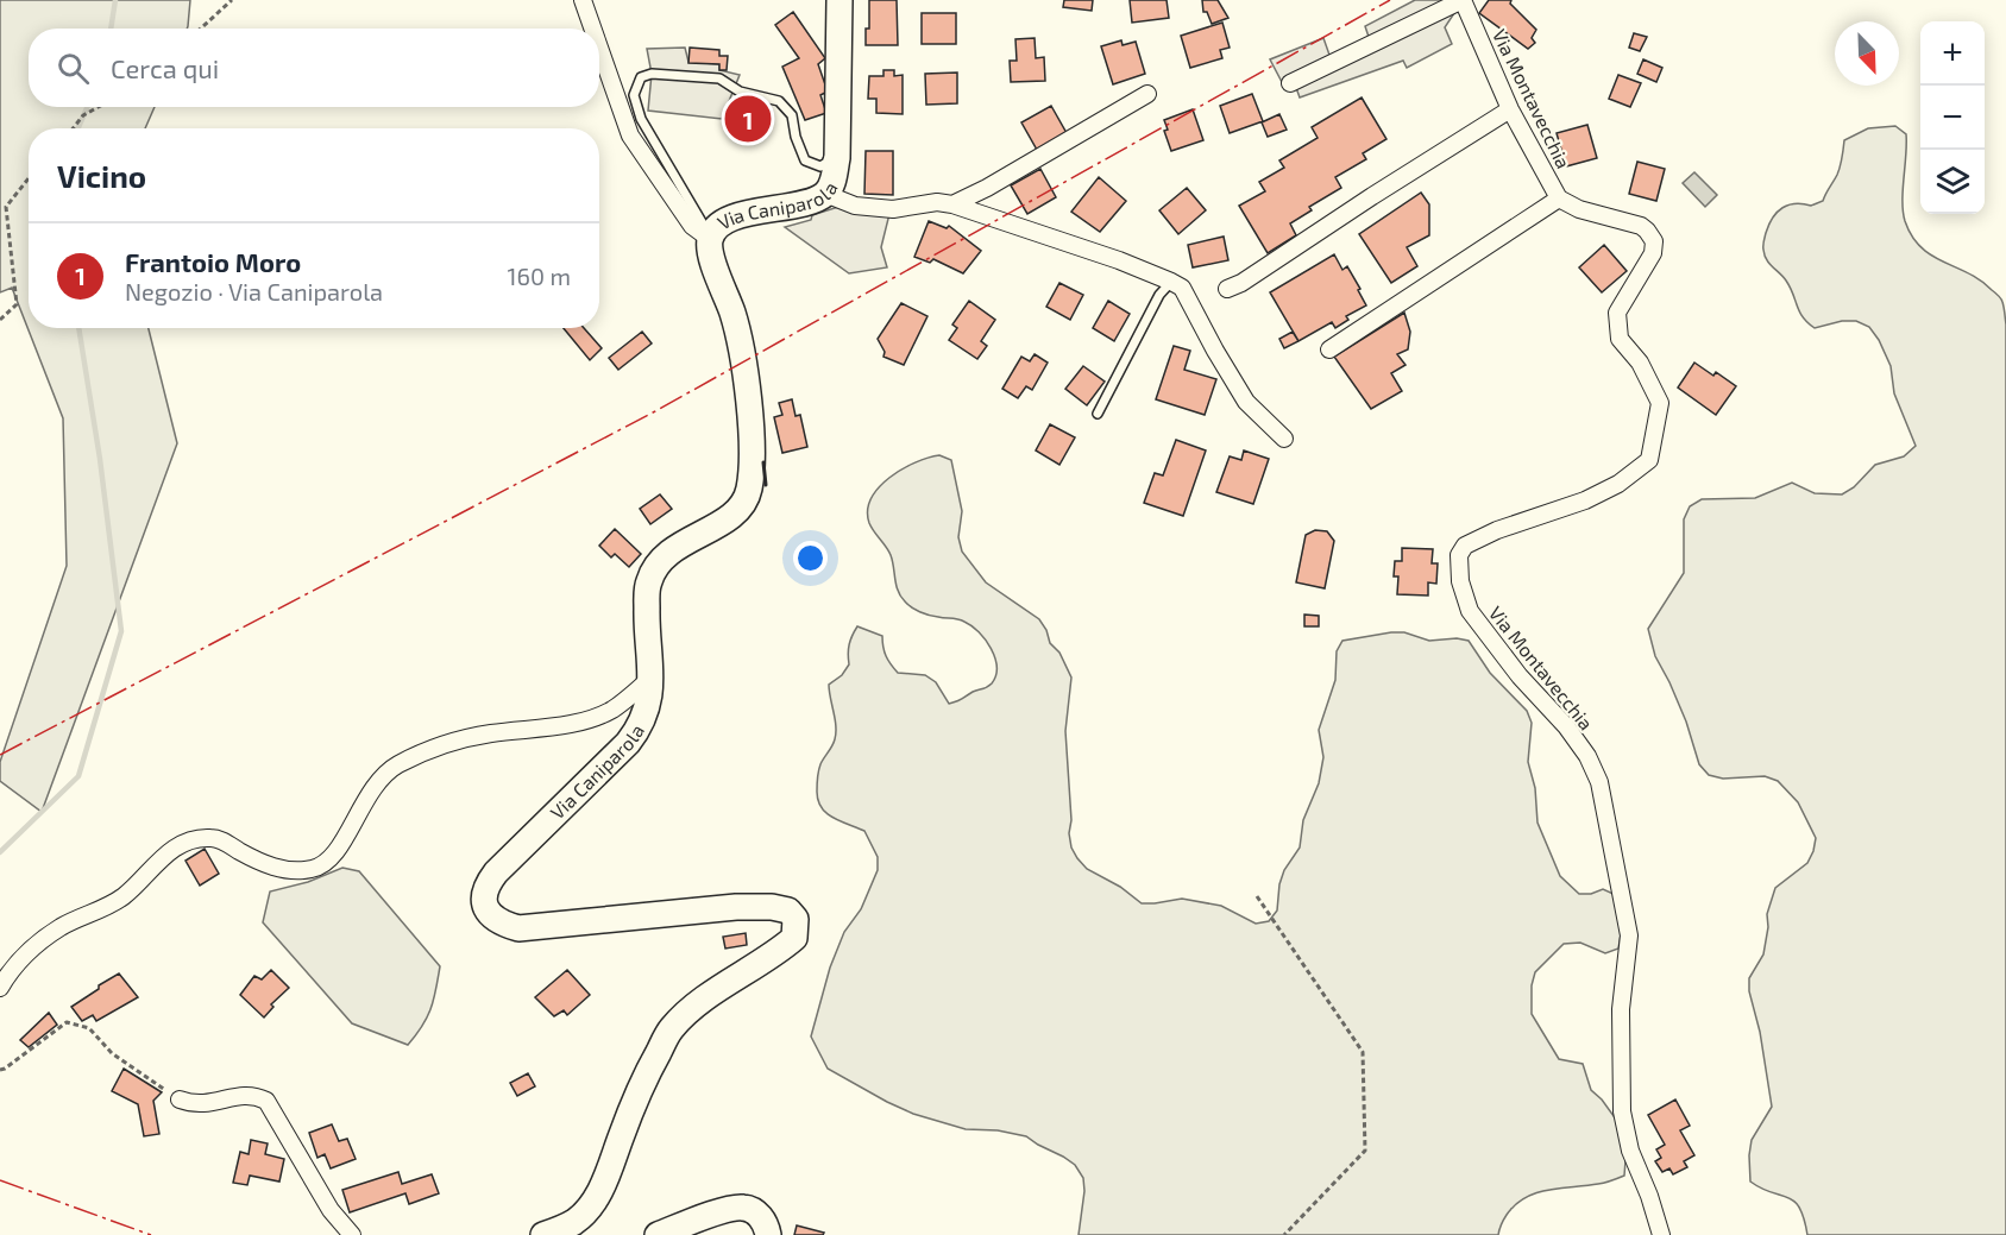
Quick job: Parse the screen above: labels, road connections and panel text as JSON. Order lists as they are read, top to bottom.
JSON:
{
  "streets": {
    "main road": ["Via Caniparola"],
    "street": ["Via Montavecchia"]
  },
  "north": "bottom right",
  "page": {
    "map_buttons": ["+", "−"],
    "search": "Cerca qui",
    "pins": "1",
    "heading": "Vicino",
    "list": [
      {
        "mark": "1",
        "name": "Frantoio Moro",
        "note": "Negozio · Via Caniparola",
        "value": "160 m"
      }
    ]
  }
}
